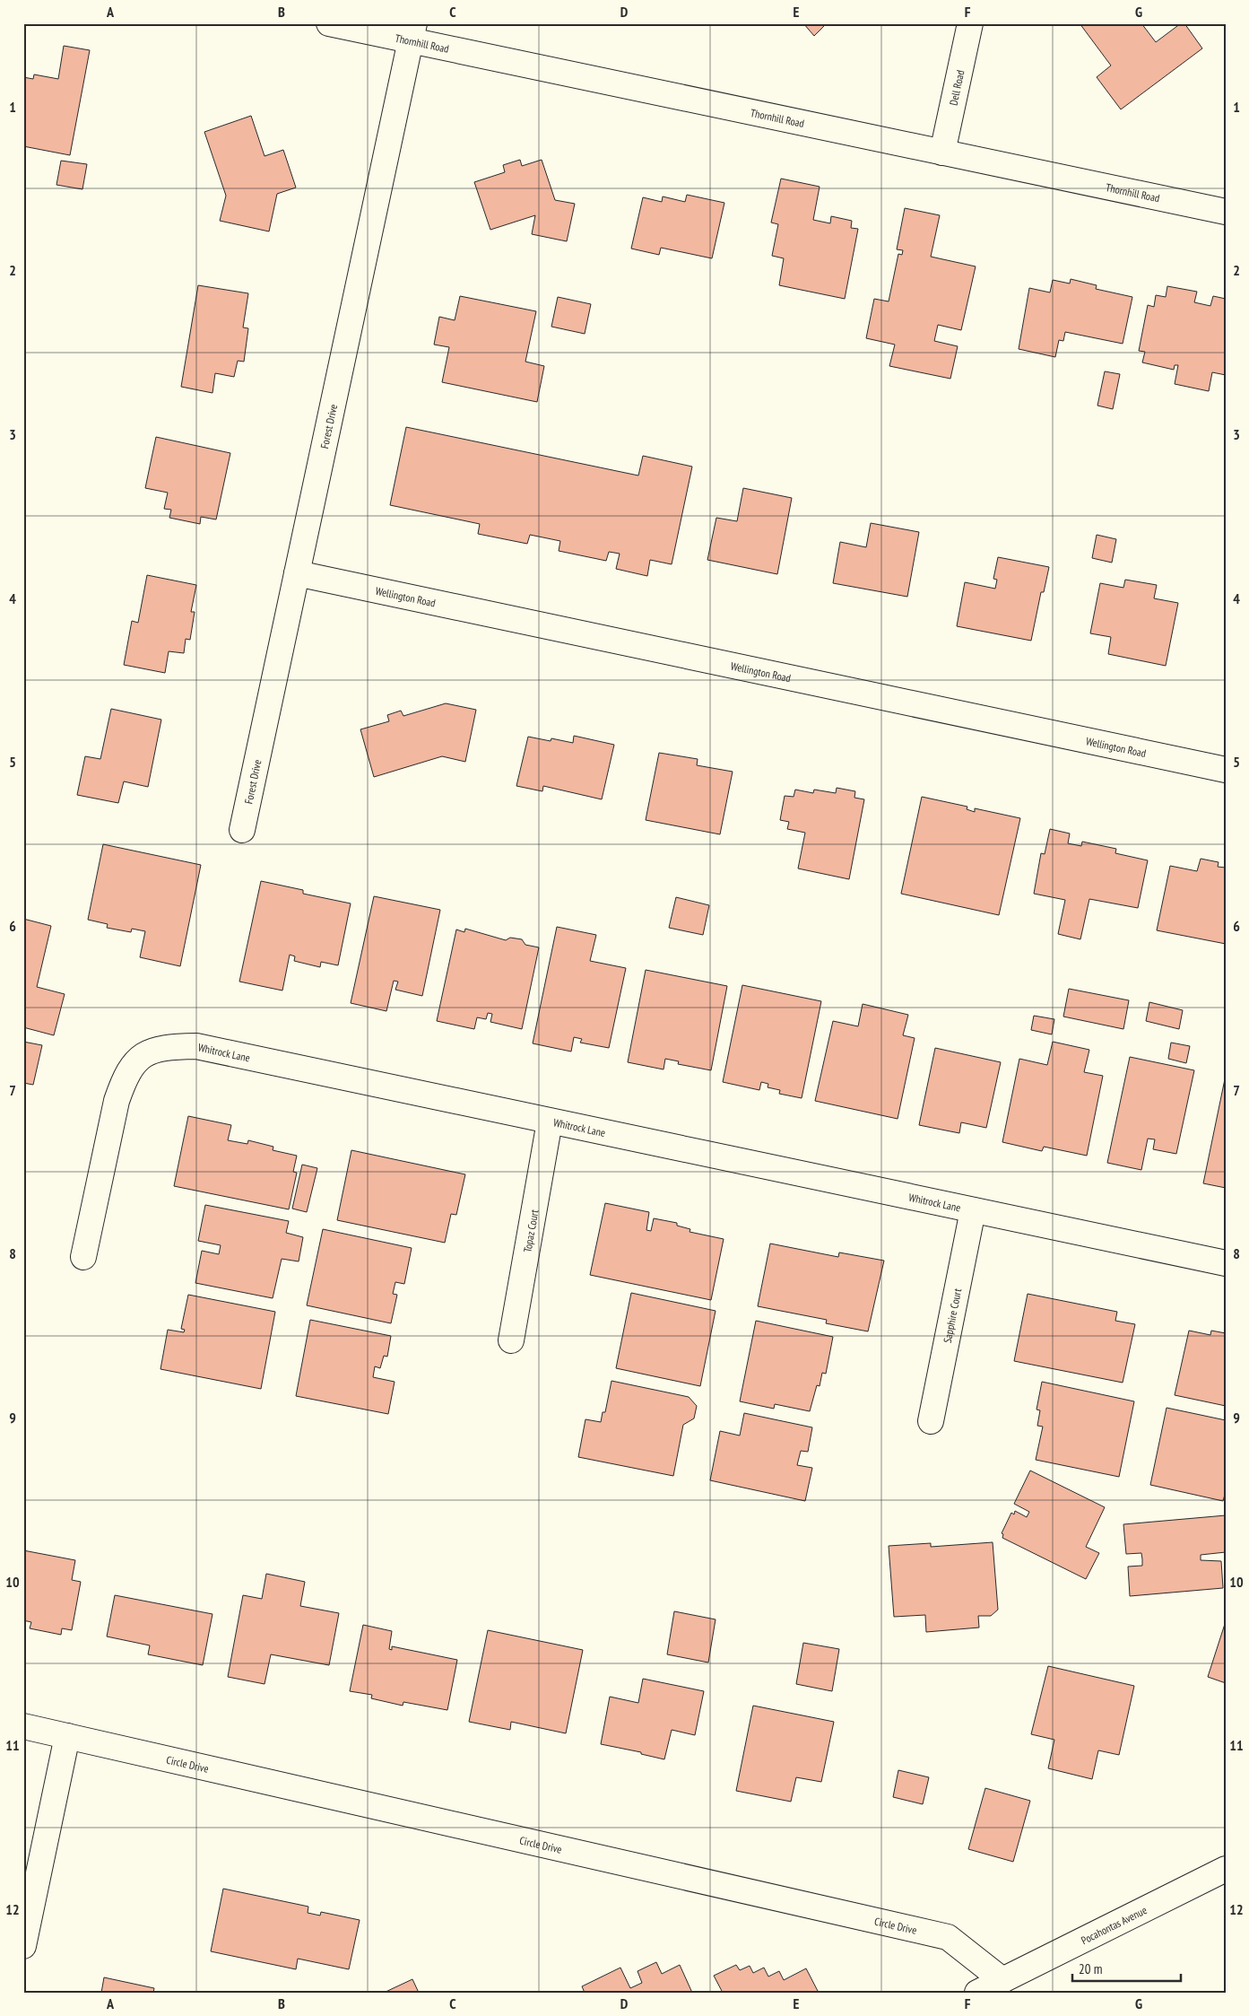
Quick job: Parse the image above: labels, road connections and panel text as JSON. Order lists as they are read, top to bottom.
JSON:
{
  "streets": {
    "street": [
      "Thornhill Road",
      "Dell Road",
      "Forest Drive",
      "Wellington Road",
      "Whitrock Lane",
      "Topaz Court",
      "Sapphire Court",
      "Circle Drive",
      "Pocahontas Avenue"
    ]
  },
  "crossings": [
    ["Thornhill Road", "Dell Road"],
    ["Thornhill Road", "Forest Drive"],
    ["Forest Drive", "Wellington Road"],
    ["Whitrock Lane", "Topaz Court"],
    ["Whitrock Lane", "Sapphire Court"],
    ["Circle Drive", "Pocahontas Avenue"]
  ],
  "scale_bar": "20 m",
  "grid": {
    "columns": [
      "A",
      "B",
      "C",
      "D",
      "E",
      "F",
      "G"
    ],
    "rows": [
      "1",
      "2",
      "3",
      "4",
      "5",
      "6",
      "7",
      "8",
      "9",
      "10",
      "11",
      "12"
    ]
  }
}
